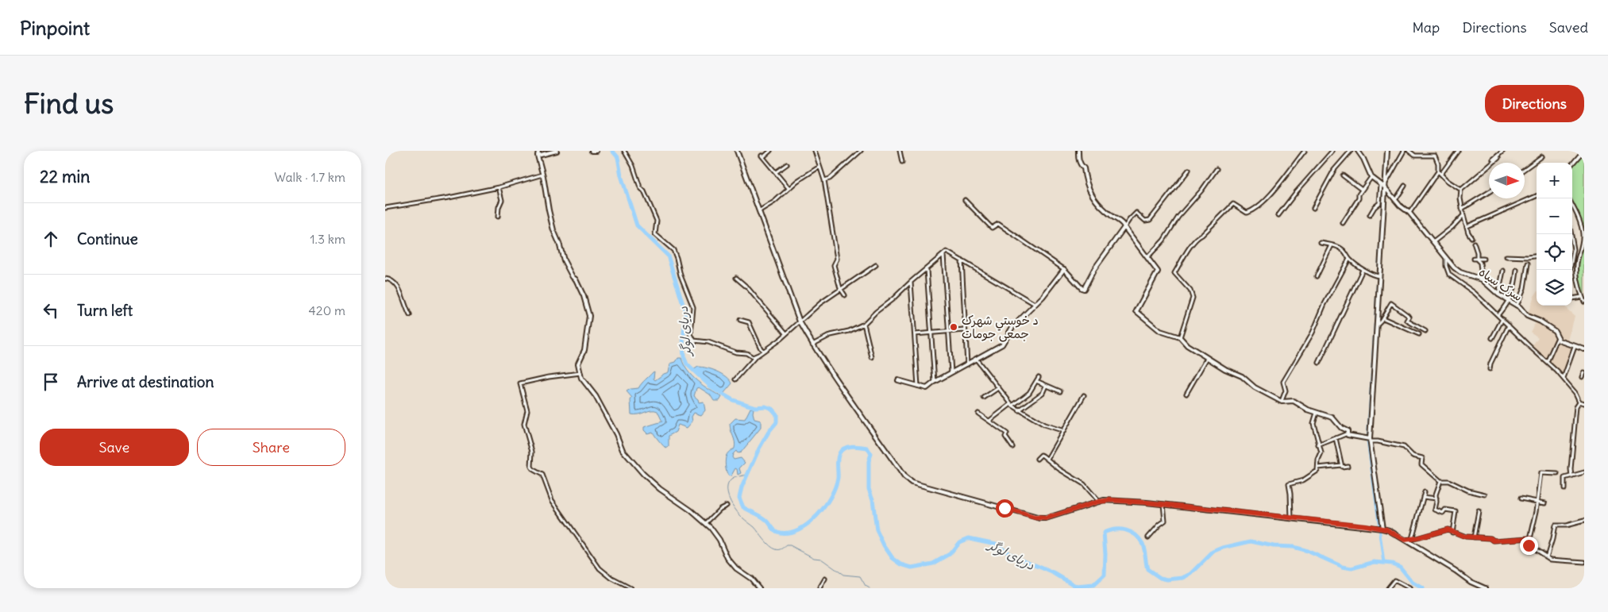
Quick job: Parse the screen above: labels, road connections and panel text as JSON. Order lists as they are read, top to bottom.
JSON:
{
  "streets": {
    "street": ["سرک سیاه"]
  },
  "water": ["دریای لوگر"],
  "places": ["د خوستي شهرک جمعی جومات"],
  "north": "right",
  "page": {
    "header": "Pinpoint",
    "nav": ["Map", "Directions", "Saved"],
    "buttons": [
      "Directions",
      ["Save", "Share"]
    ],
    "title": "Find us",
    "heading": ["22 min", "Walk · 1.7 km"],
    "map_buttons": ["+", "−"],
    "list": [
      ["Continue", "1.3 km"],
      ["Turn left", "420 m"],
      "Arrive at destination"
    ]
  }
}
